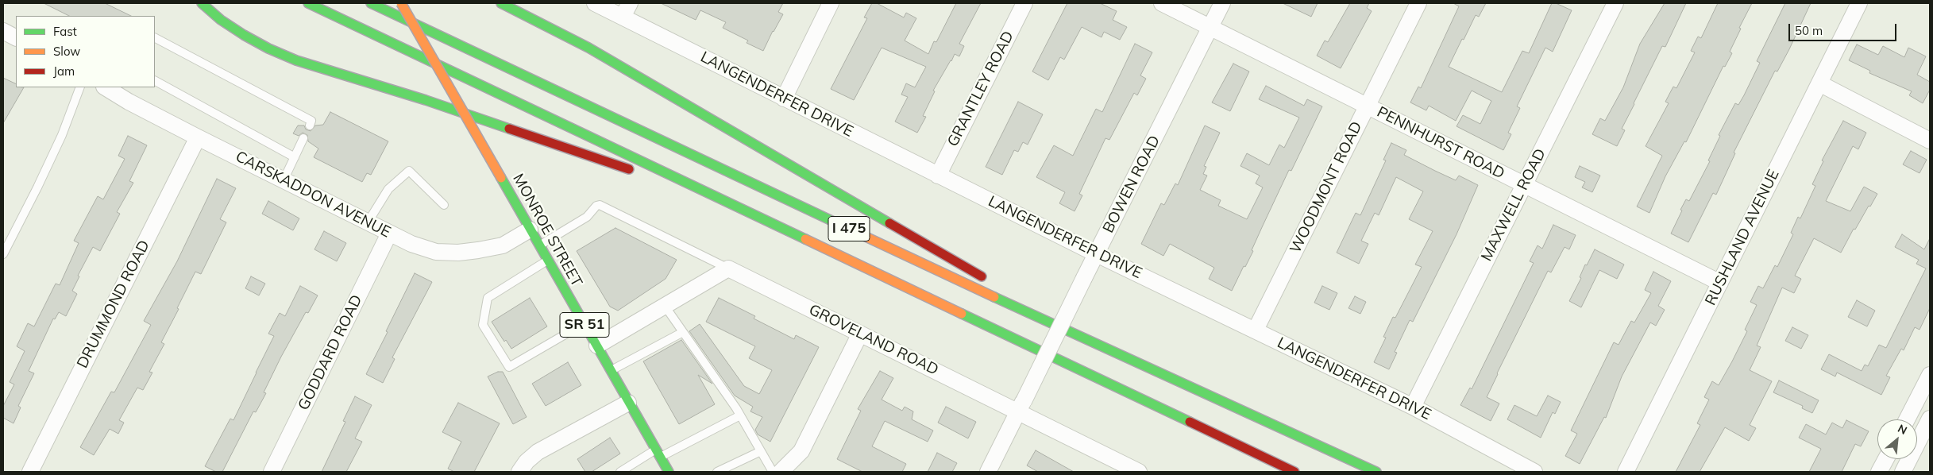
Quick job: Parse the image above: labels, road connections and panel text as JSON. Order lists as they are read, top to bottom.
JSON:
{
  "streets": {
    "main road": ["I 475", "MONROE STREET", "SR 51"],
    "street": [
      "GRANTLEY ROAD",
      "LANGENDERFER DRIVE",
      "PENNHURST ROAD",
      "BOWEN ROAD",
      "WOODMONT ROAD",
      "CARSKADDON AVENUE",
      "MAXWELL ROAD",
      "RUSHLAND AVENUE",
      "DRUMMOND ROAD",
      "GROVELAND ROAD",
      "GODDARD ROAD"
    ]
  },
  "crossings": [
    ["GRANTLEY ROAD", "LANGENDERFER DRIVE"],
    ["LANGENDERFER DRIVE", "BOWEN ROAD"],
    ["LANGENDERFER DRIVE", "WOODMONT ROAD"],
    ["LANGENDERFER DRIVE", "MAXWELL ROAD"],
    ["PENNHURST ROAD", "BOWEN ROAD"],
    ["PENNHURST ROAD", "WOODMONT ROAD"],
    ["PENNHURST ROAD", "MAXWELL ROAD"],
    ["PENNHURST ROAD", "RUSHLAND AVENUE"],
    ["BOWEN ROAD", "GROVELAND ROAD"],
    ["CARSKADDON AVENUE", "MONROE STREET"],
    ["CARSKADDON AVENUE", "DRUMMOND ROAD"],
    ["CARSKADDON AVENUE", "GODDARD ROAD"],
    ["MONROE STREET", "GROVELAND ROAD"]
  ],
  "legend": ["Fast", "Slow", "Jam"],
  "scale_bar": "50 m",
  "north": "top right"
}
